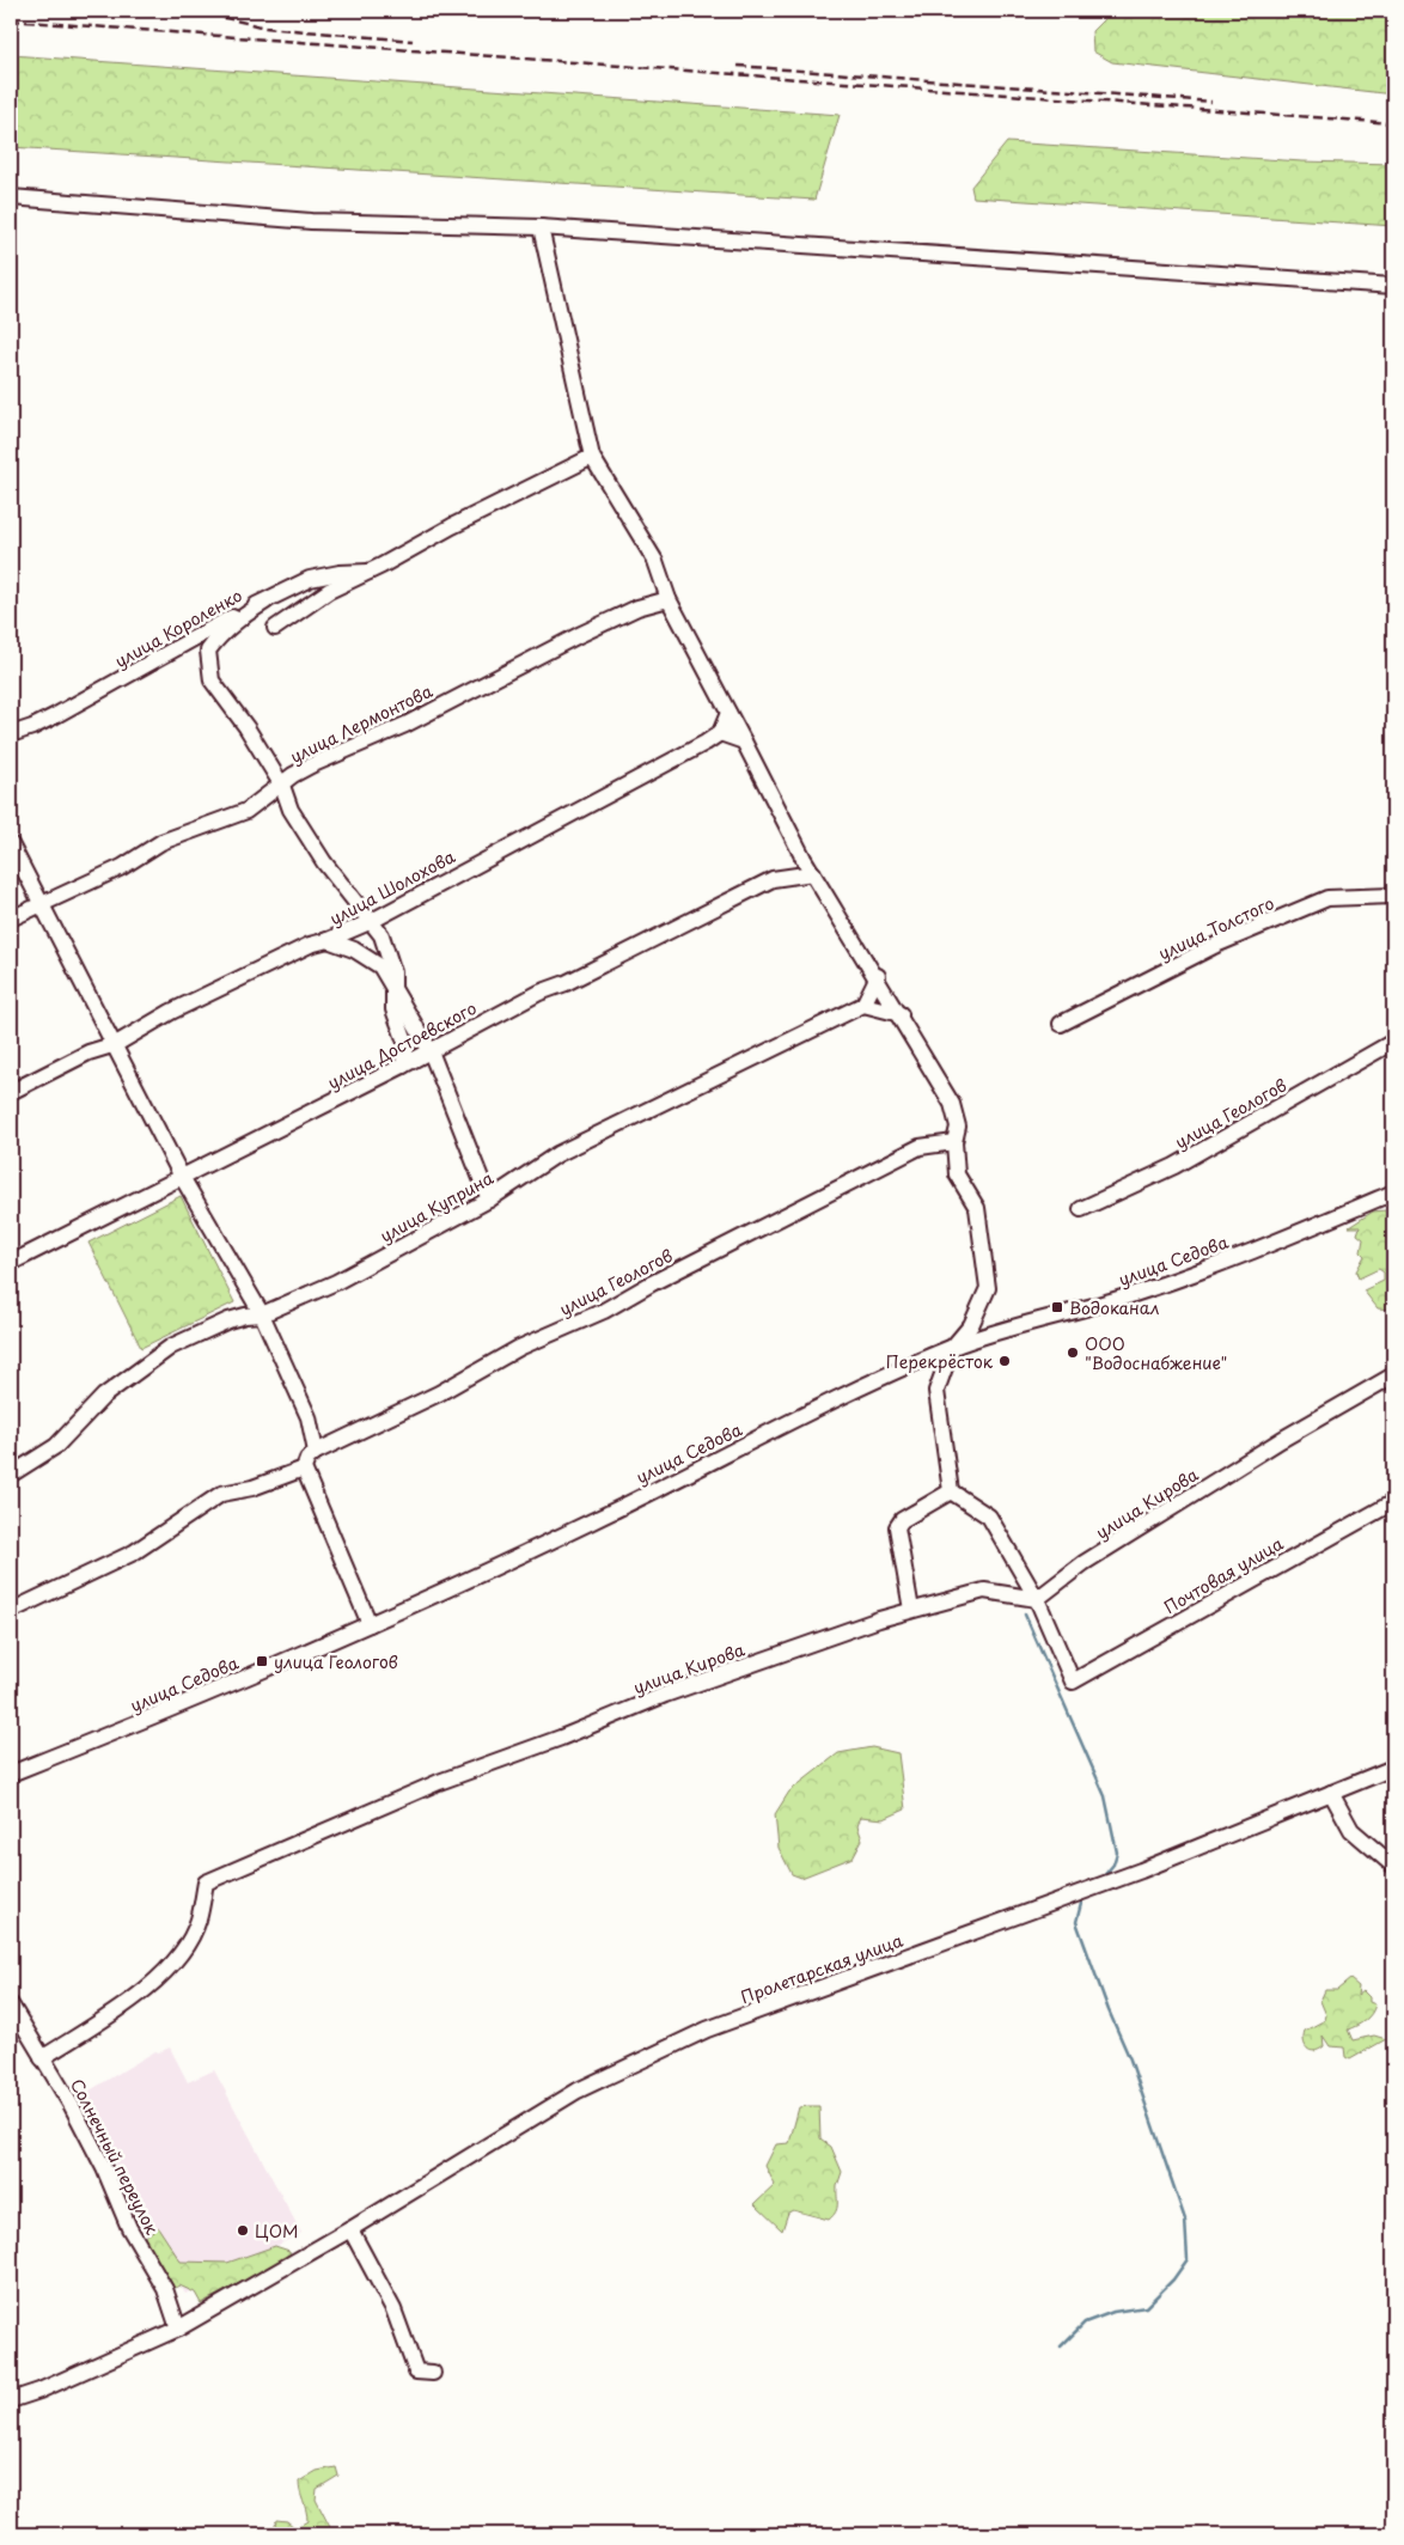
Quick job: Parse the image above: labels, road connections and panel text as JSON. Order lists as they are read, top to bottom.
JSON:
{
  "streets": {
    "street": [
      "улица Короленко",
      "улица Лермонтова",
      "улица Шолохова",
      "улица Толстого",
      "улица Достоевского",
      "улица Геологов",
      "улица Куприна",
      "улица Седова",
      "улица Кирова",
      "Почтовая улица",
      "Пролетарская улица",
      "Солнечный переулок"
    ]
  },
  "crossings": [
    ["улица Кирова", "Почтовая улица"],
    ["улица Кирова", "Солнечный переулок"],
    ["Пролетарская улица", "Солнечный переулок"]
  ],
  "places": {
    "transit": ["Водоканал", "улица Геологов"],
    "other": ["ООО \"Водоснабжение\"", "Перекрёсток", "ЦОМ"]
  }
}
